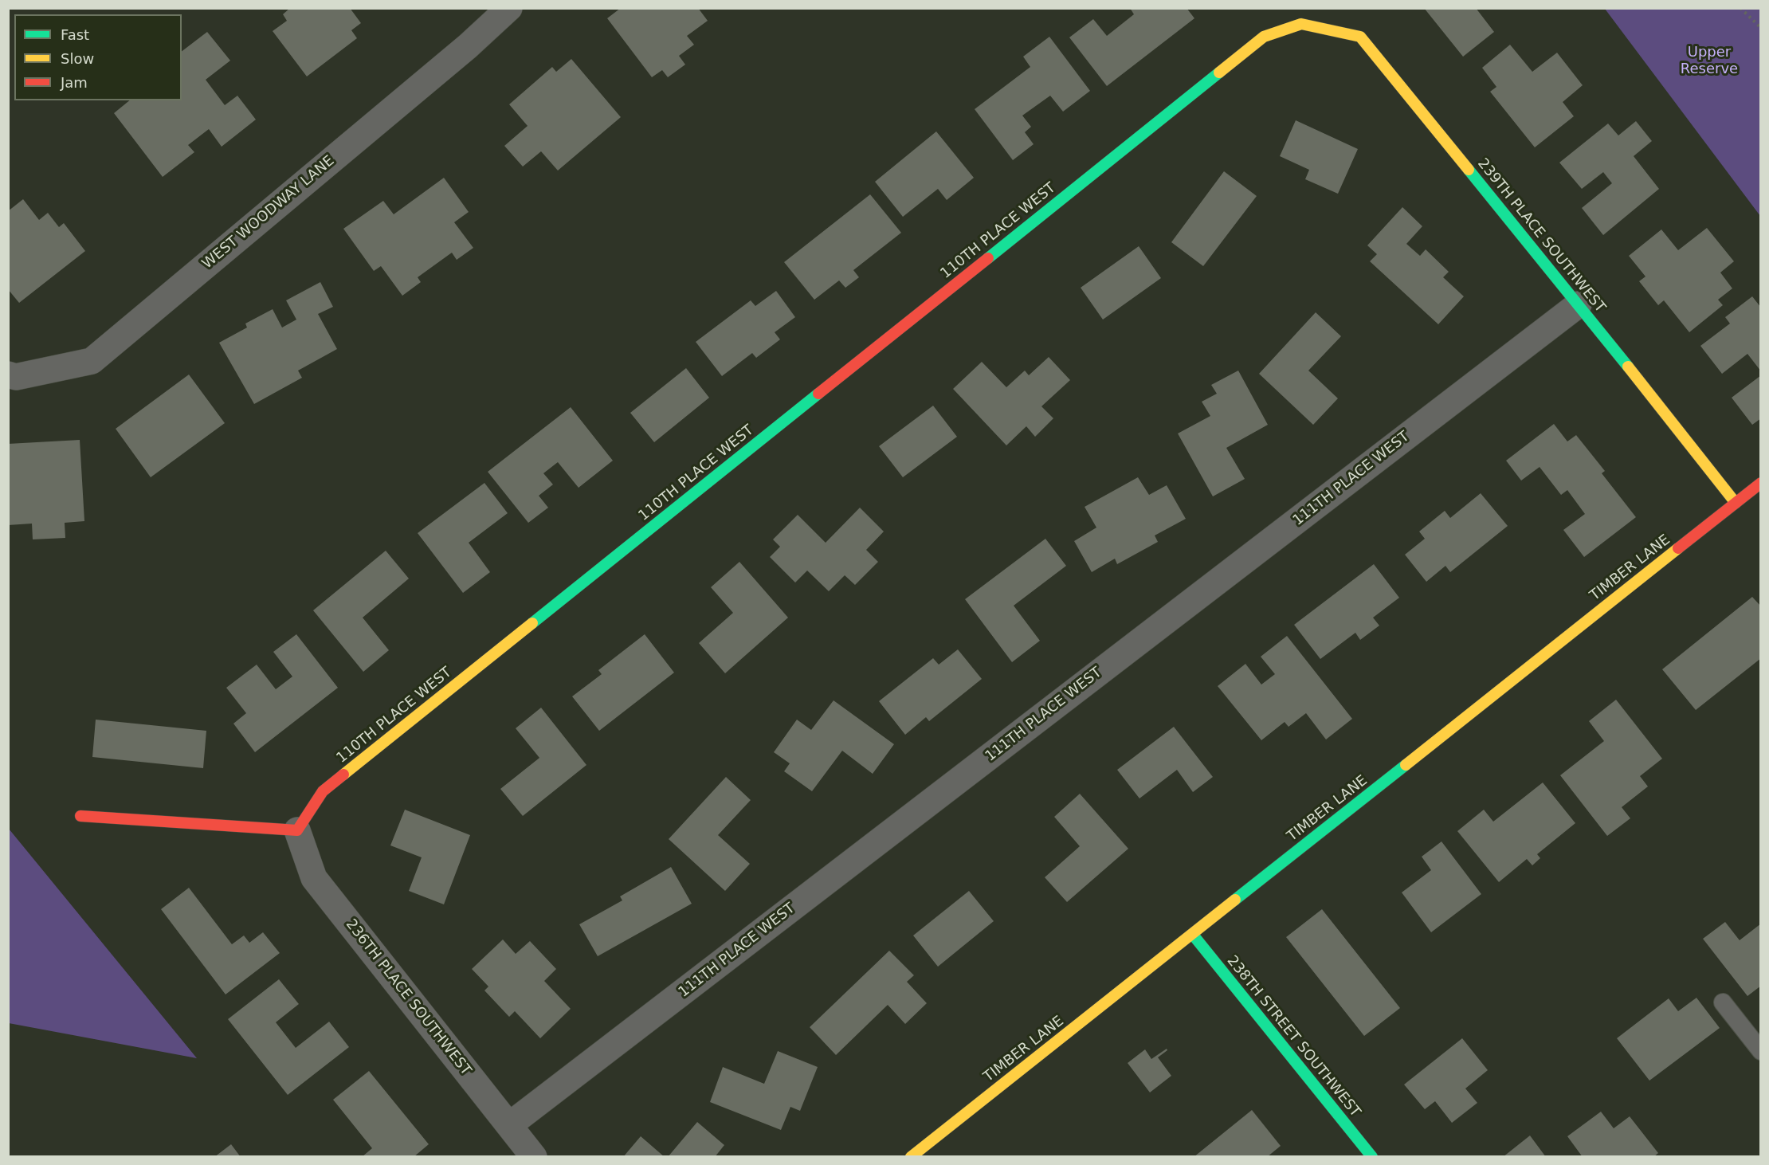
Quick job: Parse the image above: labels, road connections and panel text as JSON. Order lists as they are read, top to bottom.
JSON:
{
  "streets": {
    "street": [
      "WEST WOODWAY LANE",
      "110TH PLACE WEST",
      "239TH PLACE SOUTHWEST",
      "111TH PLACE WEST",
      "TIMBER LANE",
      "236TH PLACE SOUTHWEST",
      "238TH STREET SOUTHWEST"
    ]
  },
  "crossings": [
    ["110TH PLACE WEST", "239TH PLACE SOUTHWEST"],
    ["110TH PLACE WEST", "236TH PLACE SOUTHWEST"],
    ["239TH PLACE SOUTHWEST", "111TH PLACE WEST"],
    ["239TH PLACE SOUTHWEST", "TIMBER LANE"],
    ["111TH PLACE WEST", "236TH PLACE SOUTHWEST"],
    ["TIMBER LANE", "238TH STREET SOUTHWEST"]
  ],
  "parks": ["Upper Reserve"],
  "legend": ["Fast", "Slow", "Jam"]
}
